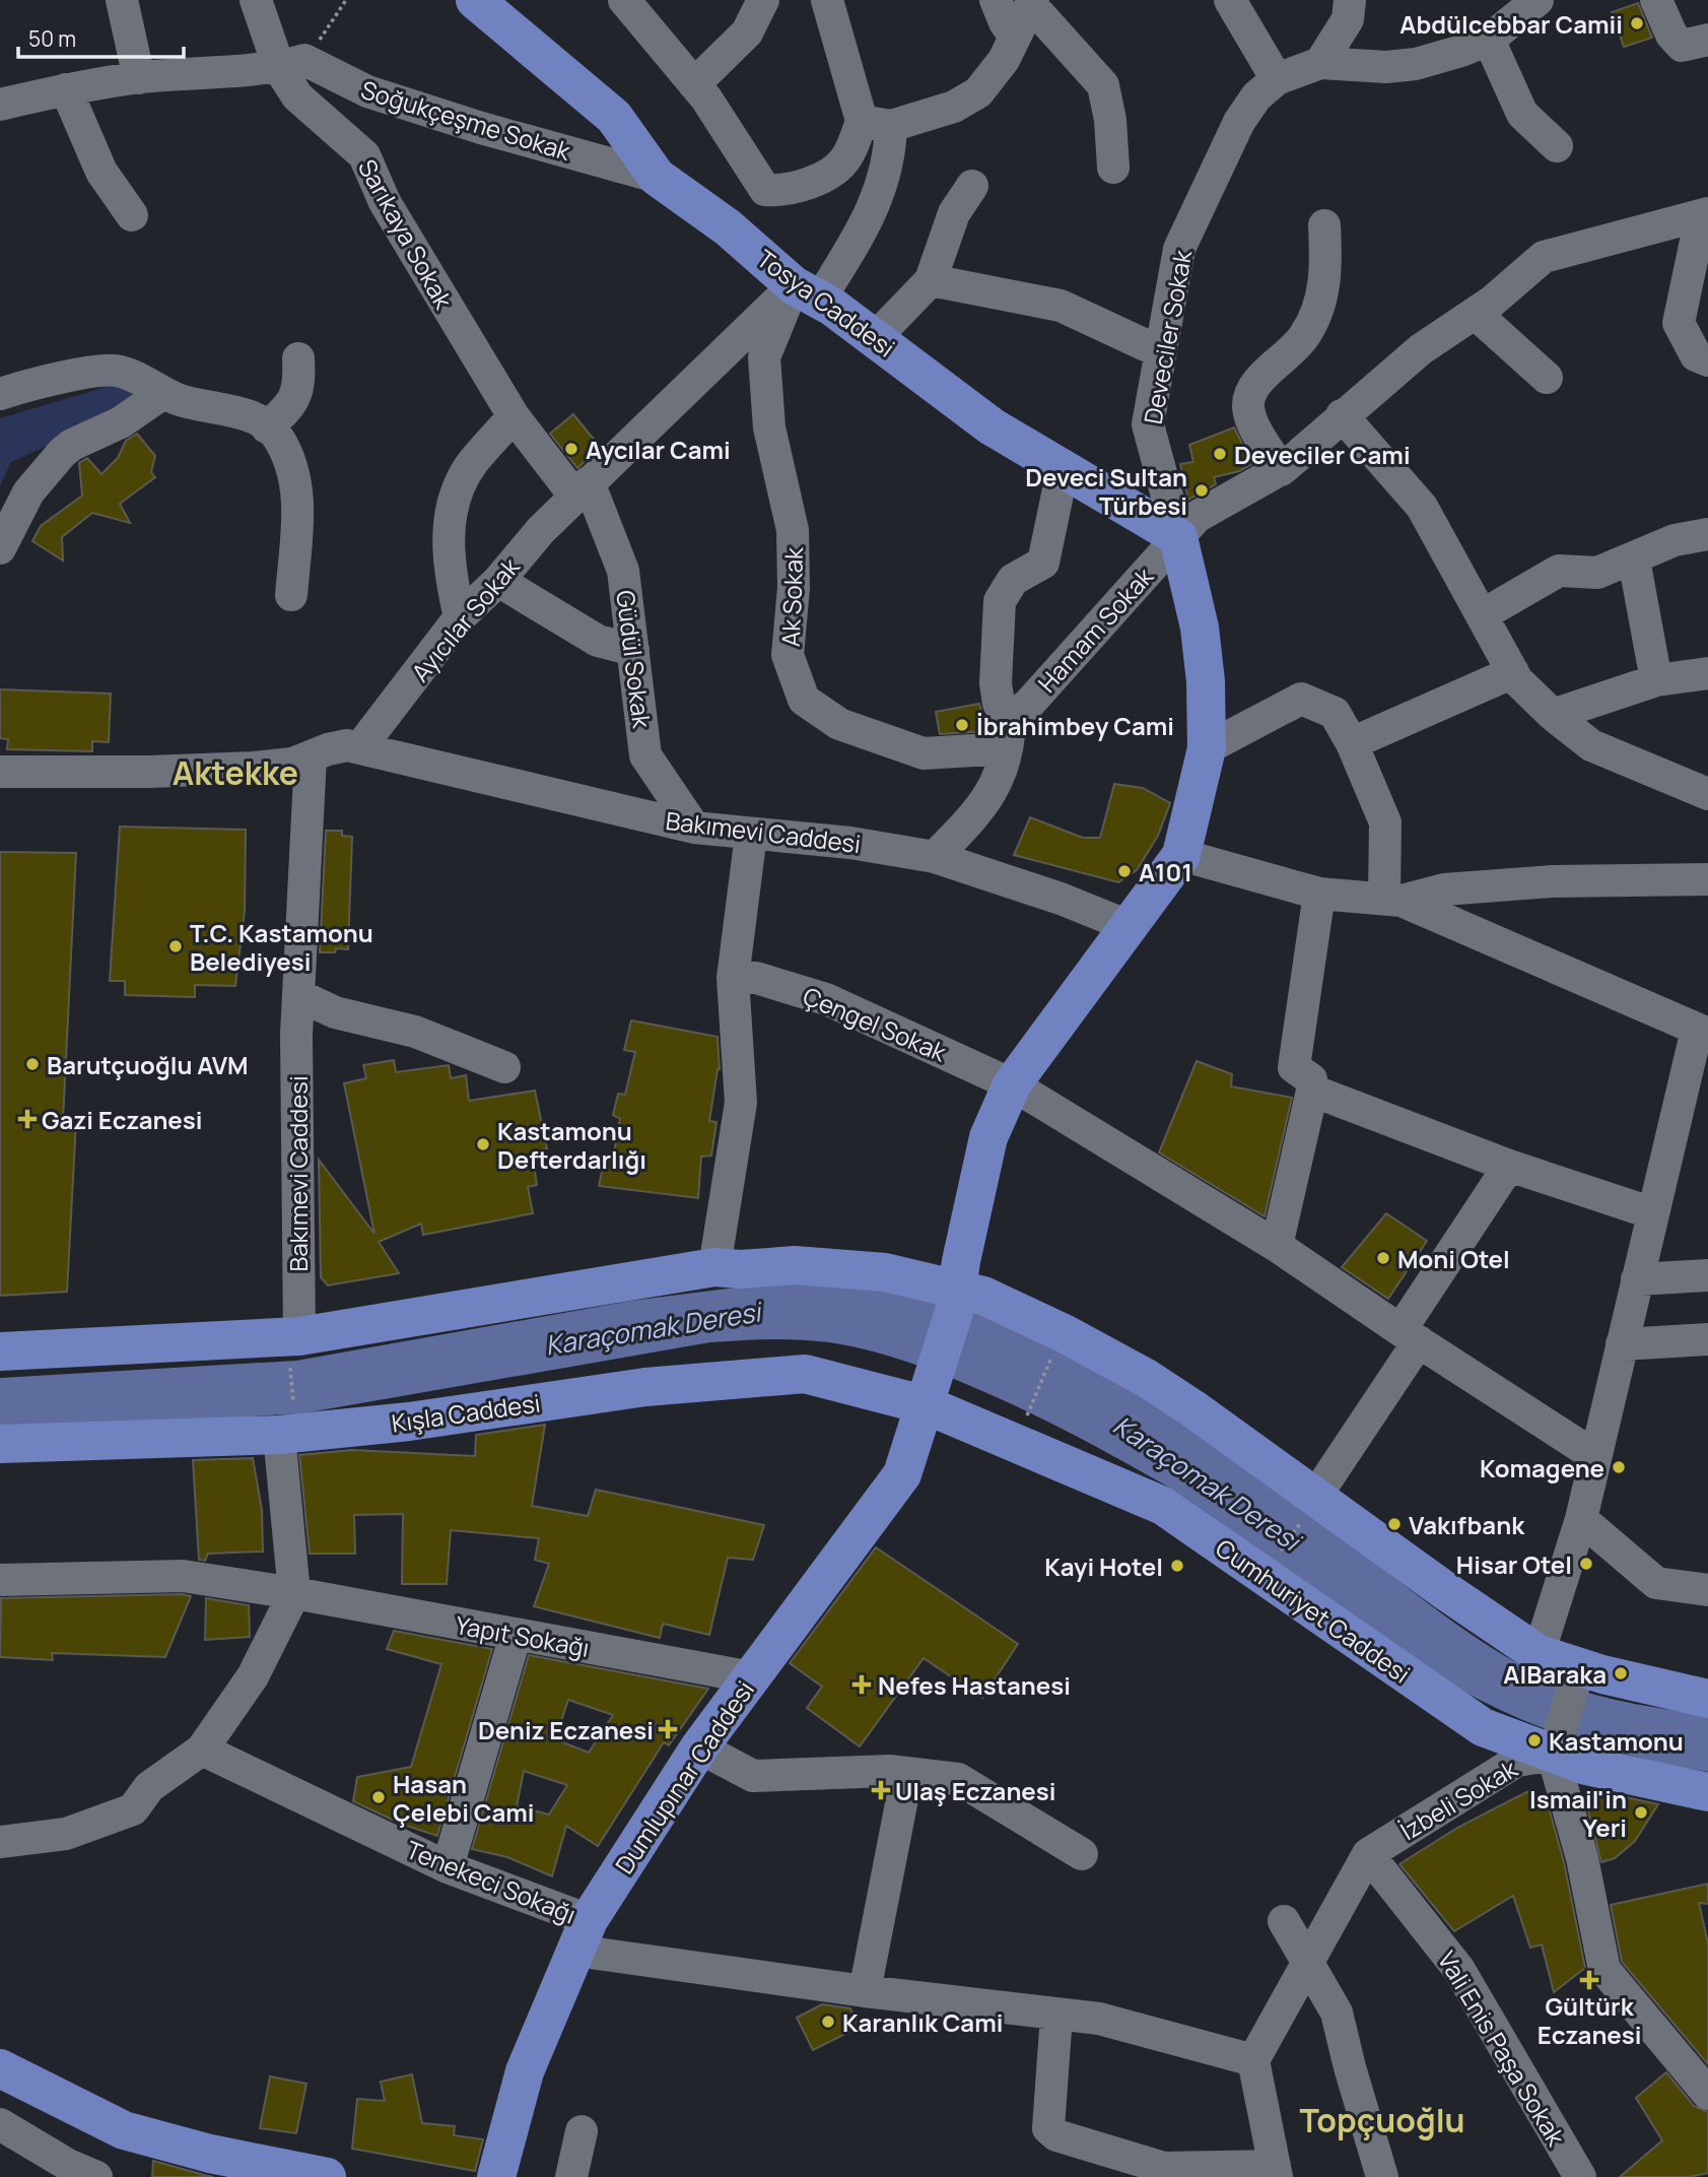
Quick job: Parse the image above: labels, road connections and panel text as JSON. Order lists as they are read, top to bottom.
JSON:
{
  "streets": {
    "main road": [
      "Tosya Caddesi",
      "Kışla Caddesi",
      "Cumhuriyet Caddesi",
      "Dumlupınar Caddesi"
    ],
    "street": [
      "Soğukçeşme Sokak",
      "Sarıkaya Sokak",
      "Deveciler Sokak",
      "Ak Sokak",
      "Ayıcılar Sokak",
      "Hamam Sokak",
      "Güdül Sokak",
      "Bakımevi Caddesi",
      "Çengel Sokak",
      "Yapıt Sokağı",
      "İzbeli Sokak",
      "Tenekeci Sokağı",
      "Vali Enis Paşa Sokak"
    ]
  },
  "crossings": [
    ["Soğukçeşme Sokak", "Sarıkaya Sokak"],
    ["Soğukçeşme Sokak", "Tosya Caddesi"],
    ["Tosya Caddesi", "Deveciler Sokak"],
    ["Tosya Caddesi", "Ak Sokak"],
    ["Tosya Caddesi", "Ayıcılar Sokak"],
    ["Tosya Caddesi", "Hamam Sokak"],
    ["Deveciler Sokak", "Hamam Sokak"],
    ["Ak Sokak", "Ayıcılar Sokak"],
    ["Ak Sokak", "Hamam Sokak"],
    ["Ayıcılar Sokak", "Güdül Sokak"],
    ["Ayıcılar Sokak", "Bakımevi Caddesi"],
    ["Güdül Sokak", "Bakımevi Caddesi"],
    ["Bakımevi Caddesi", "Dumlupınar Caddesi"],
    ["Çengel Sokak", "Dumlupınar Caddesi"],
    ["Kışla Caddesi", "Cumhuriyet Caddesi"],
    ["Kışla Caddesi", "Dumlupınar Caddesi"],
    ["Cumhuriyet Caddesi", "Dumlupınar Caddesi"],
    ["Cumhuriyet Caddesi", "İzbeli Sokak"],
    ["Yapıt Sokağı", "Dumlupınar Caddesi"],
    ["Dumlupınar Caddesi", "Tenekeci Sokağı"],
    ["İzbeli Sokak", "Vali Enis Paşa Sokak"]
  ],
  "districts": ["Aktekke", "Topçuoğlu"],
  "water": ["Karaçomak Deresi"],
  "places": {
    "other": [
      "Abdülcebbar Camii",
      "Aycılar Cami",
      "Deveciler Cami",
      "Deveci Sultan Türbesi",
      "İbrahimbey Cami",
      "A101",
      "T.C. Kastamonu Belediyesi",
      "Barutçuoğlu AVM",
      "Kastamonu Defterdarlığı",
      "Moni Otel",
      "Komagene",
      "Vakıfbank",
      "Hisar Otel",
      "Kayi Hotel",
      "AlBaraka",
      "Kastamonu",
      "Hasan Çelebi Cami",
      "Ismail'in Yeri",
      "Karanlık Cami"
    ],
    "health": [
      "Gazi Eczanesi",
      "Nefes Hastanesi",
      "Deniz Eczanesi",
      "Ulaş Eczanesi",
      "Gültürk Eczanesi"
    ]
  },
  "scale_bar": "50 m"
}
